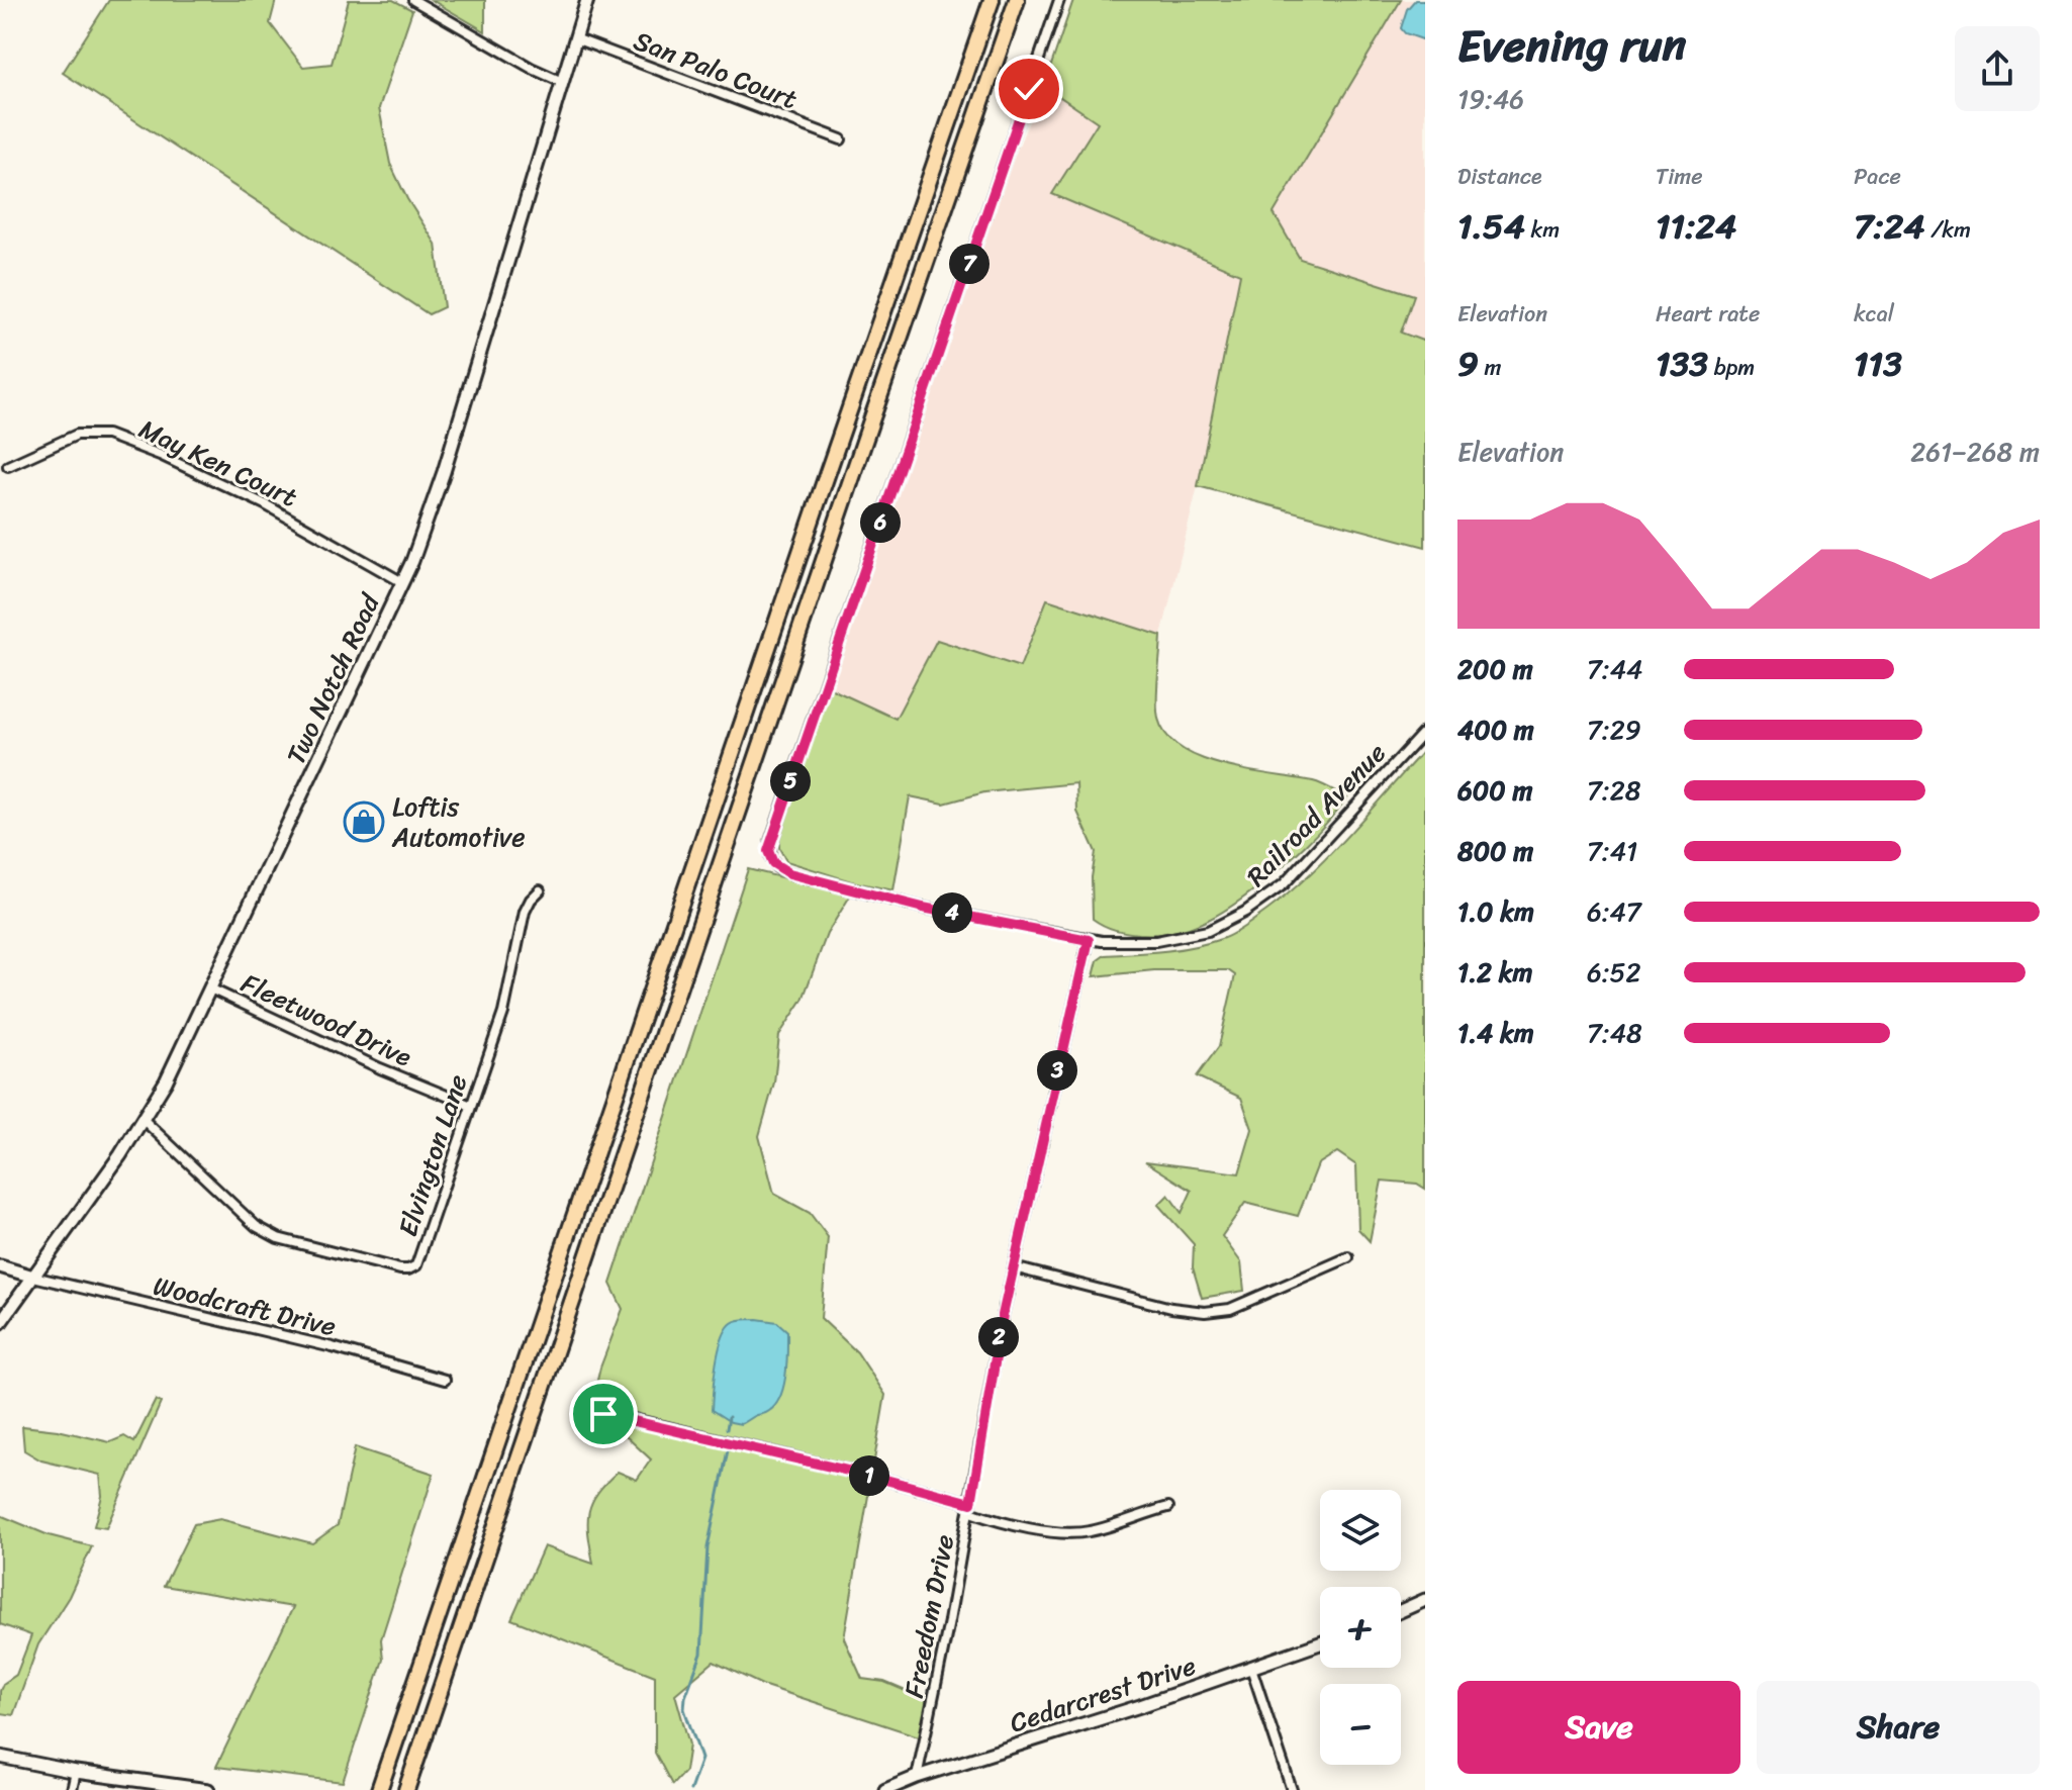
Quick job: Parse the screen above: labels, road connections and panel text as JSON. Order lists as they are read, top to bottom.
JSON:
{
  "streets": {
    "street": [
      "San Palo Court",
      "May Ken Court",
      "Two Notch Road",
      "Railroad Avenue",
      "Fleetwood Drive",
      "Elvington Lane",
      "Woodcraft Drive",
      "Freedom Drive",
      "Cedarcrest Drive"
    ]
  },
  "crossings": [
    ["San Palo Court", "Two Notch Road"],
    ["May Ken Court", "Two Notch Road"],
    ["Two Notch Road", "Fleetwood Drive"],
    ["Two Notch Road", "Elvington Lane"],
    ["Two Notch Road", "Woodcraft Drive"],
    ["Railroad Avenue", "Freedom Drive"],
    ["Fleetwood Drive", "Elvington Lane"],
    ["Freedom Drive", "Cedarcrest Drive"]
  ],
  "places": {
    "shop": ["Loftis Automotive"]
  },
  "page": {
    "heading": ["Evening run", "19:46"],
    "stats": [
      ["Distance", "1.54 km"],
      ["Time", "11:24"],
      ["Pace", "7:24 /km"],
      ["Elevation", "9 m"],
      ["Heart rate", "133 bpm"],
      ["kcal", "113"]
    ],
    "pins": [
      "7",
      "6",
      "5",
      "4",
      "3",
      "2",
      "1"
    ],
    "chart": ["Elevation", "261–268 m"],
    "list": [
      {
        "name": "200 m",
        "note": "7:44"
      },
      {
        "name": "400 m",
        "note": "7:29"
      },
      {
        "name": "600 m",
        "note": "7:28"
      },
      {
        "name": "800 m",
        "note": "7:41"
      },
      {
        "name": "1.0 km",
        "note": "6:47"
      },
      {
        "name": "1.2 km",
        "note": "6:52"
      },
      {
        "name": "1.4 km",
        "note": "7:48"
      }
    ],
    "map_buttons": ["+", "−"],
    "buttons": ["Save", "Share"]
  }
}
